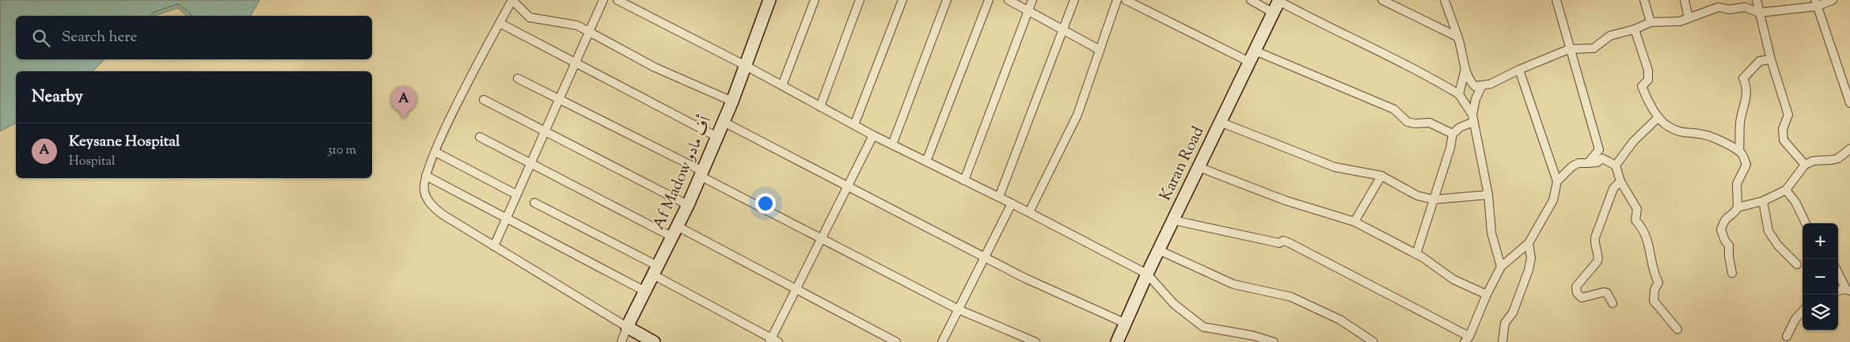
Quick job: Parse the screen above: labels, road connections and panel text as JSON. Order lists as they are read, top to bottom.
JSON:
{
  "streets": {
    "street": ["Karan Road", "Af Madow أف مادو"]
  },
  "page": {
    "search": "Search here",
    "heading": "Nearby",
    "pins": "A",
    "list": [
      {
        "mark": "A",
        "name": "Keysane Hospital",
        "note": "Hospital",
        "value": "310 m"
      }
    ],
    "map_buttons": ["+", "−"]
  }
}
